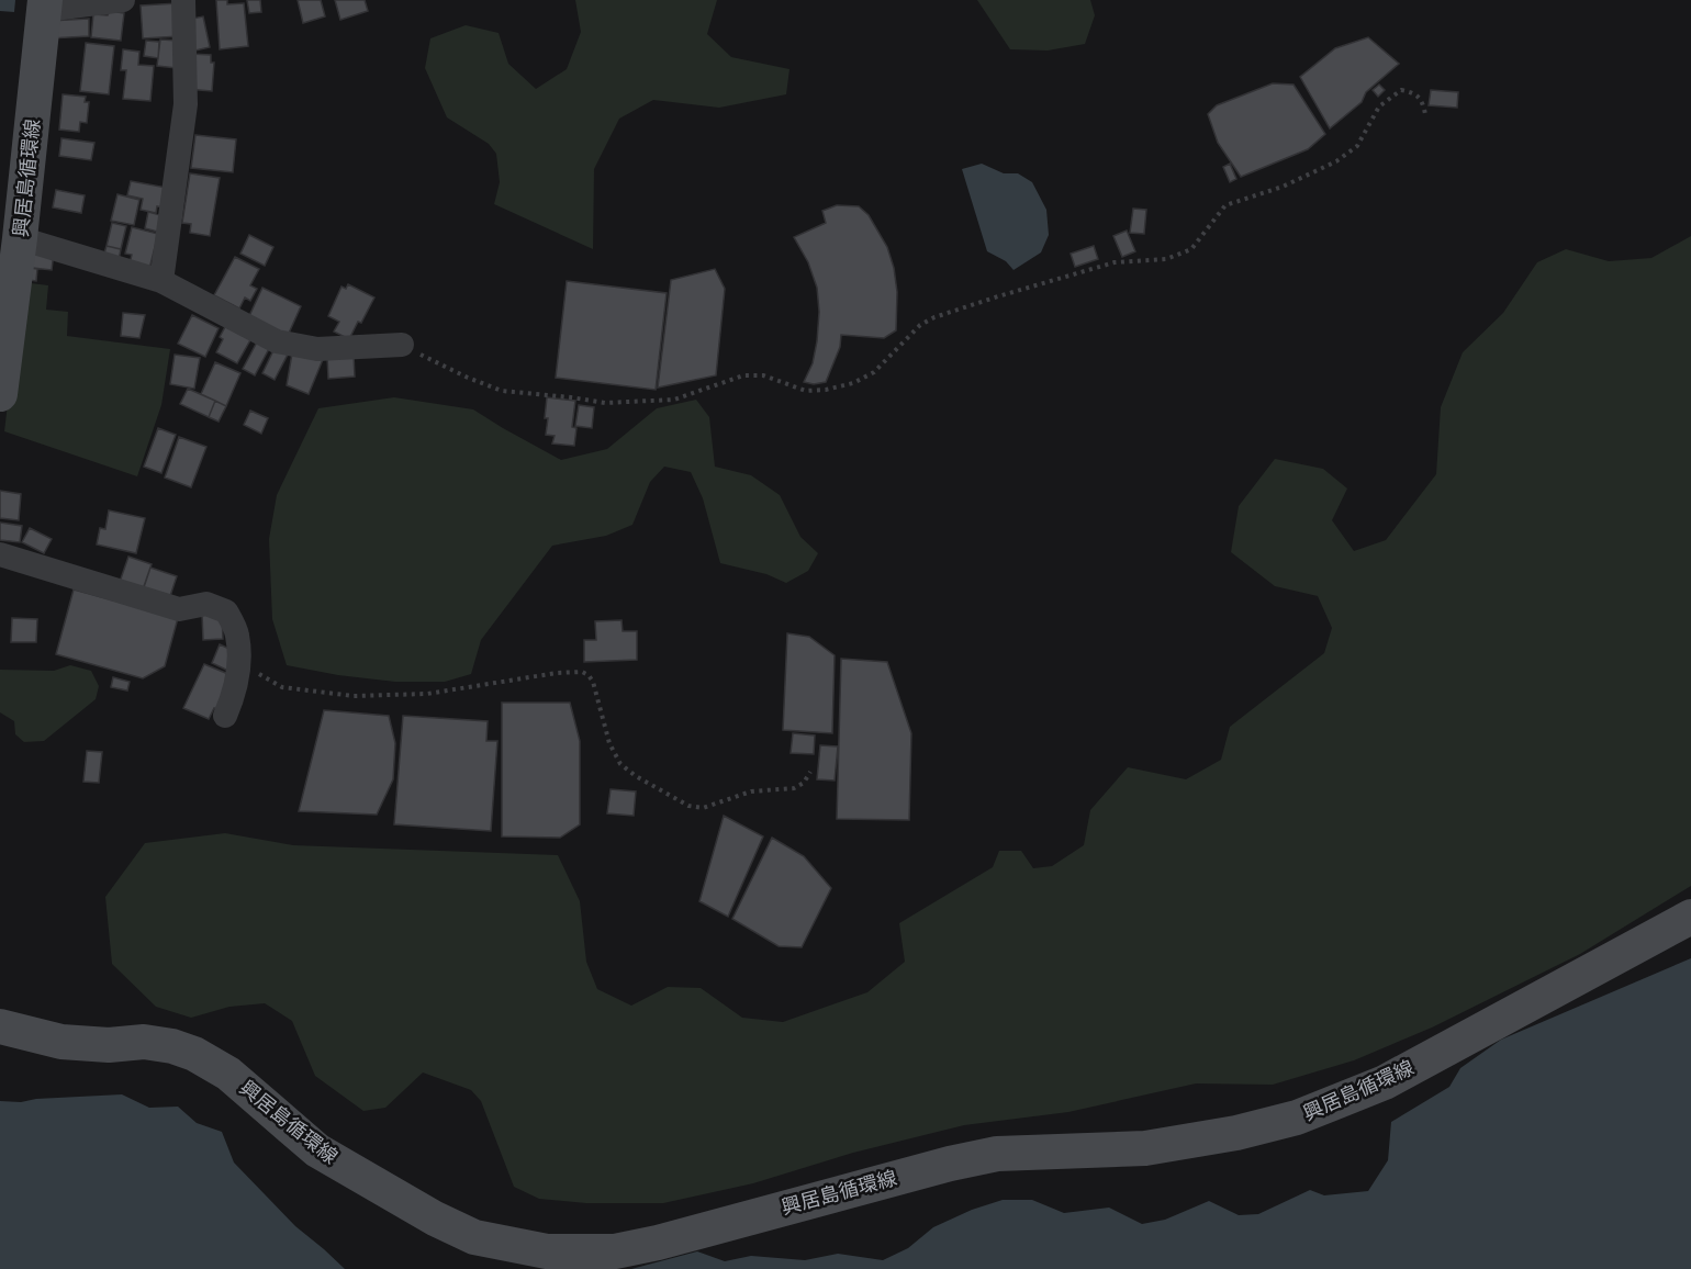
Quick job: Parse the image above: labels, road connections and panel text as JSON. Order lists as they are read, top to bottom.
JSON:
{
  "streets": {
    "main road": ["興居島循環線"]
  }
}
